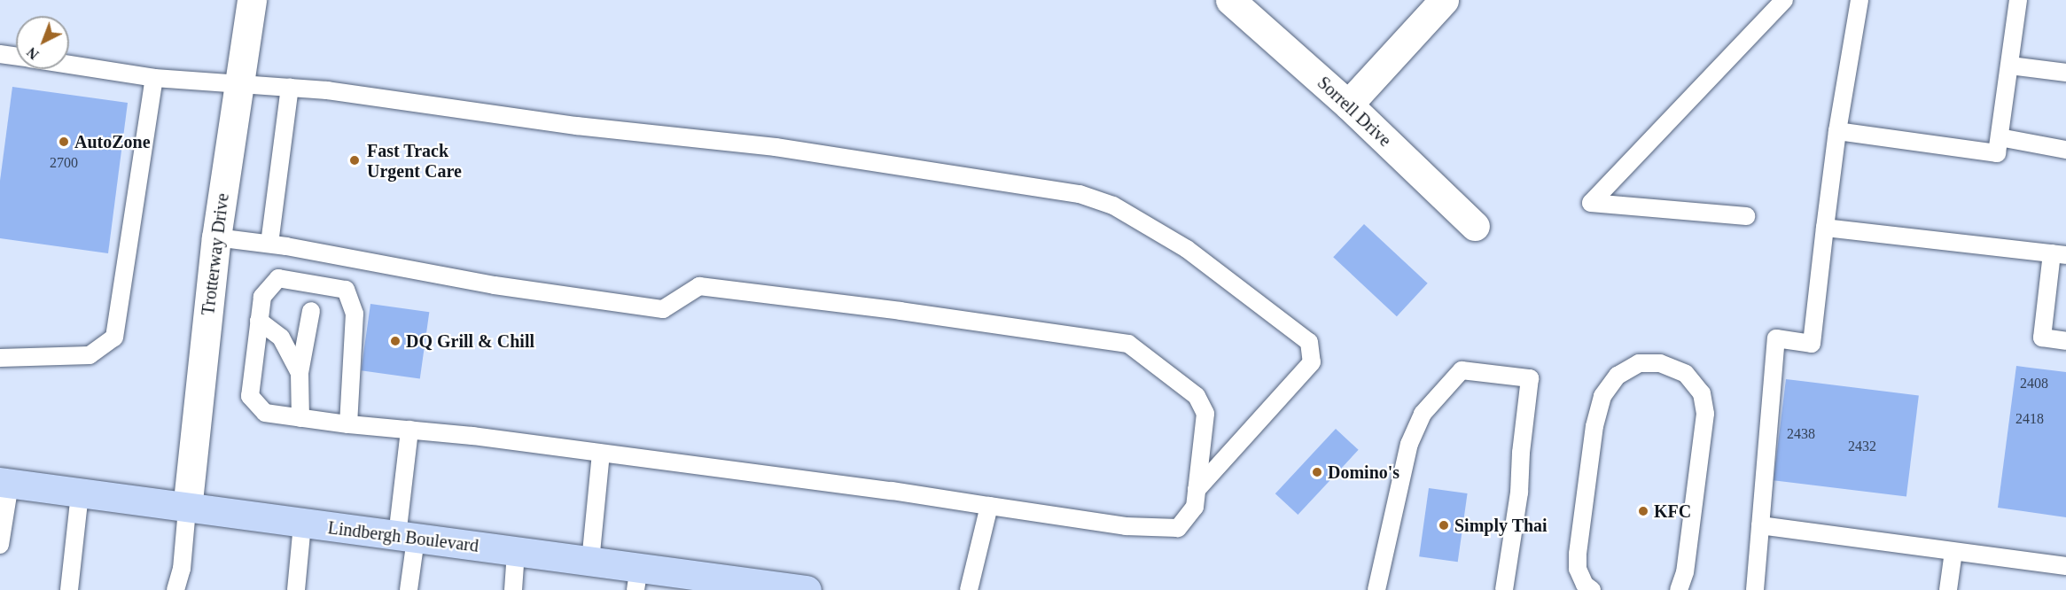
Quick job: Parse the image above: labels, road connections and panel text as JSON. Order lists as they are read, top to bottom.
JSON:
{
  "streets": {
    "main road": ["Lindbergh Boulevard"],
    "street": ["Sorrell Drive", "Trotterway Drive"]
  },
  "crossings": [
    ["Trotterway Drive", "Lindbergh Boulevard"]
  ],
  "places": [
    "AutoZone",
    "Fast Track Urgent Care",
    "DQ Grill & Chill",
    "Domino's",
    "KFC",
    "Simply Thai"
  ],
  "house_numbers": [
    "2700",
    "2408",
    "2418",
    "2438",
    "2432"
  ],
  "north": "bottom left"
}
